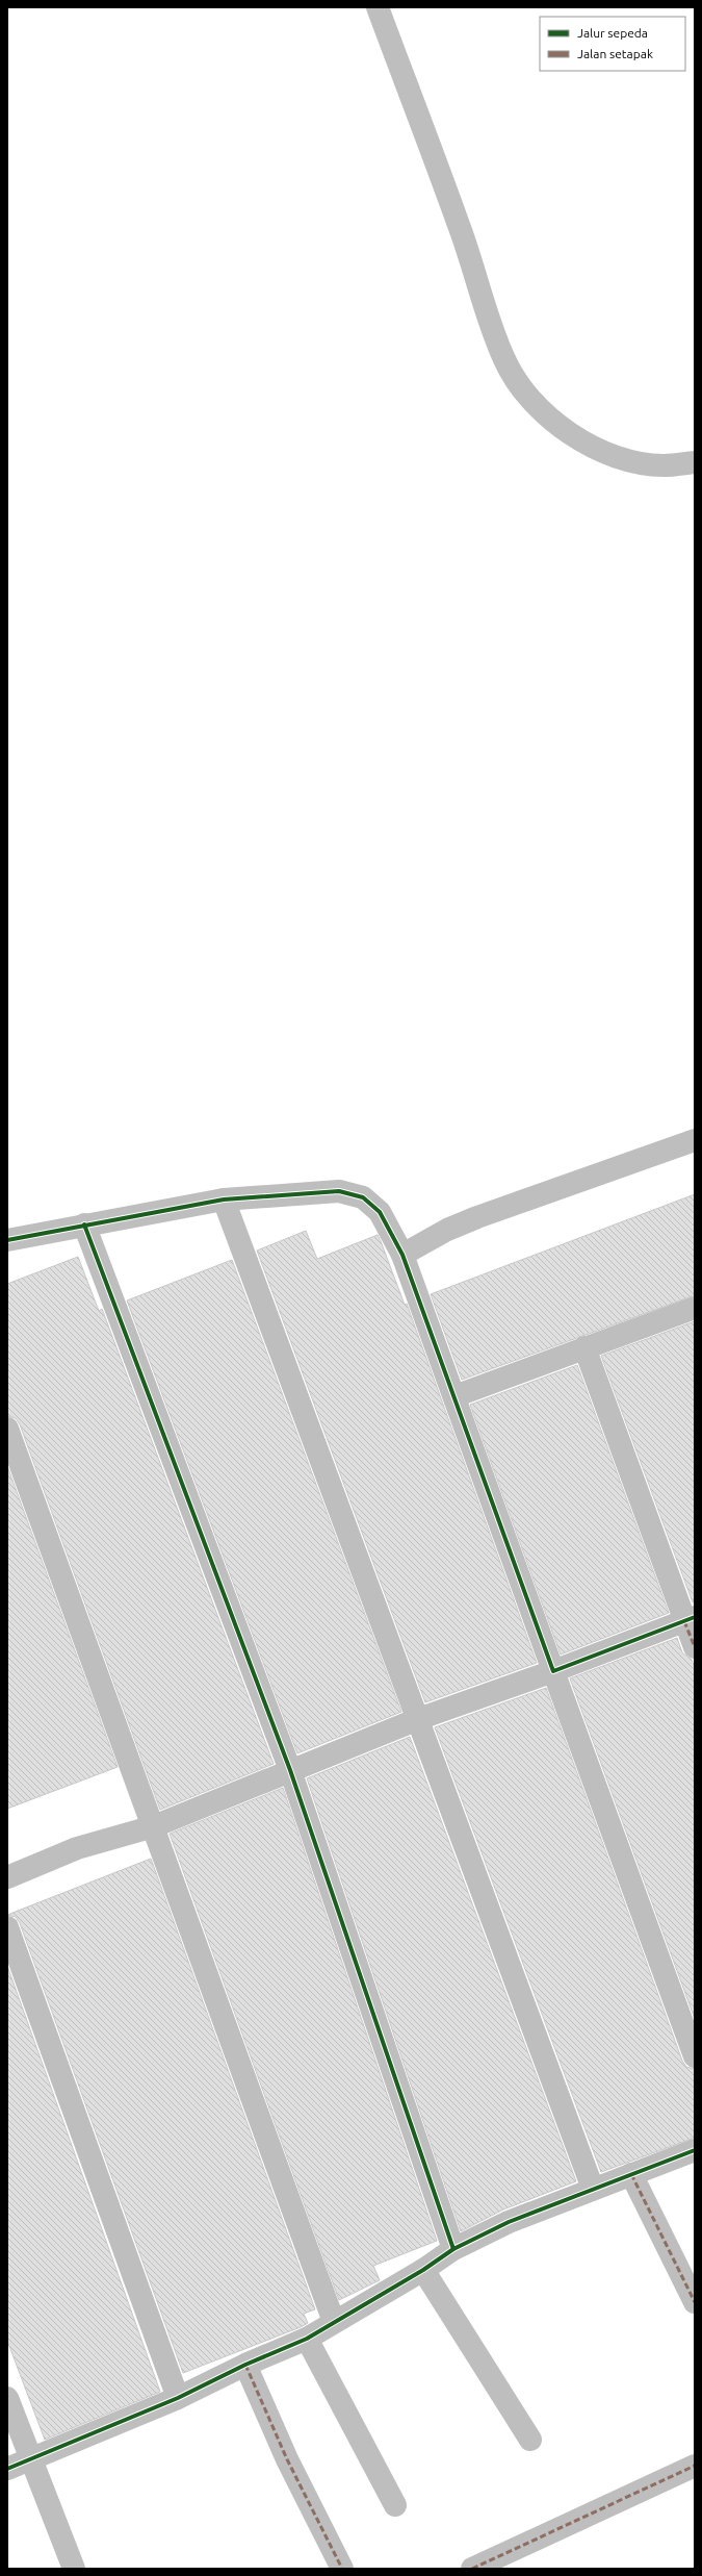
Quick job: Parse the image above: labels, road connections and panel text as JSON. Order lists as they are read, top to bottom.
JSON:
{
  "legend": ["Jalur sepeda", "Jalan setapak"]
}
